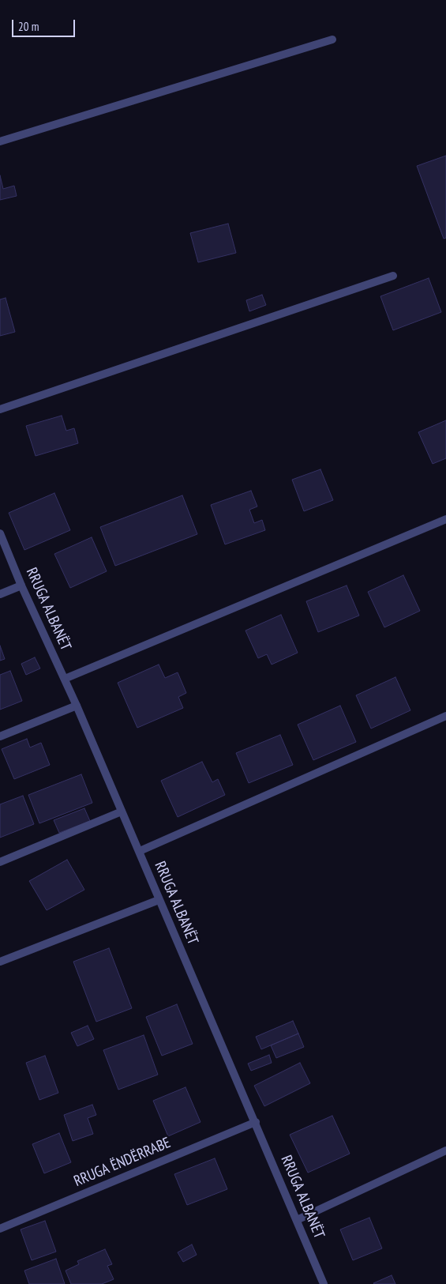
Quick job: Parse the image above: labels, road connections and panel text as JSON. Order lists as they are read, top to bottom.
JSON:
{
  "streets": {
    "street": ["RRUGA ALBANËT", "RRUGA ËNDËRRABE"]
  },
  "crossings": [
    ["RRUGA ALBANËT", "RRUGA ËNDËRRABE"]
  ],
  "scale_bar": "20 m"
}
